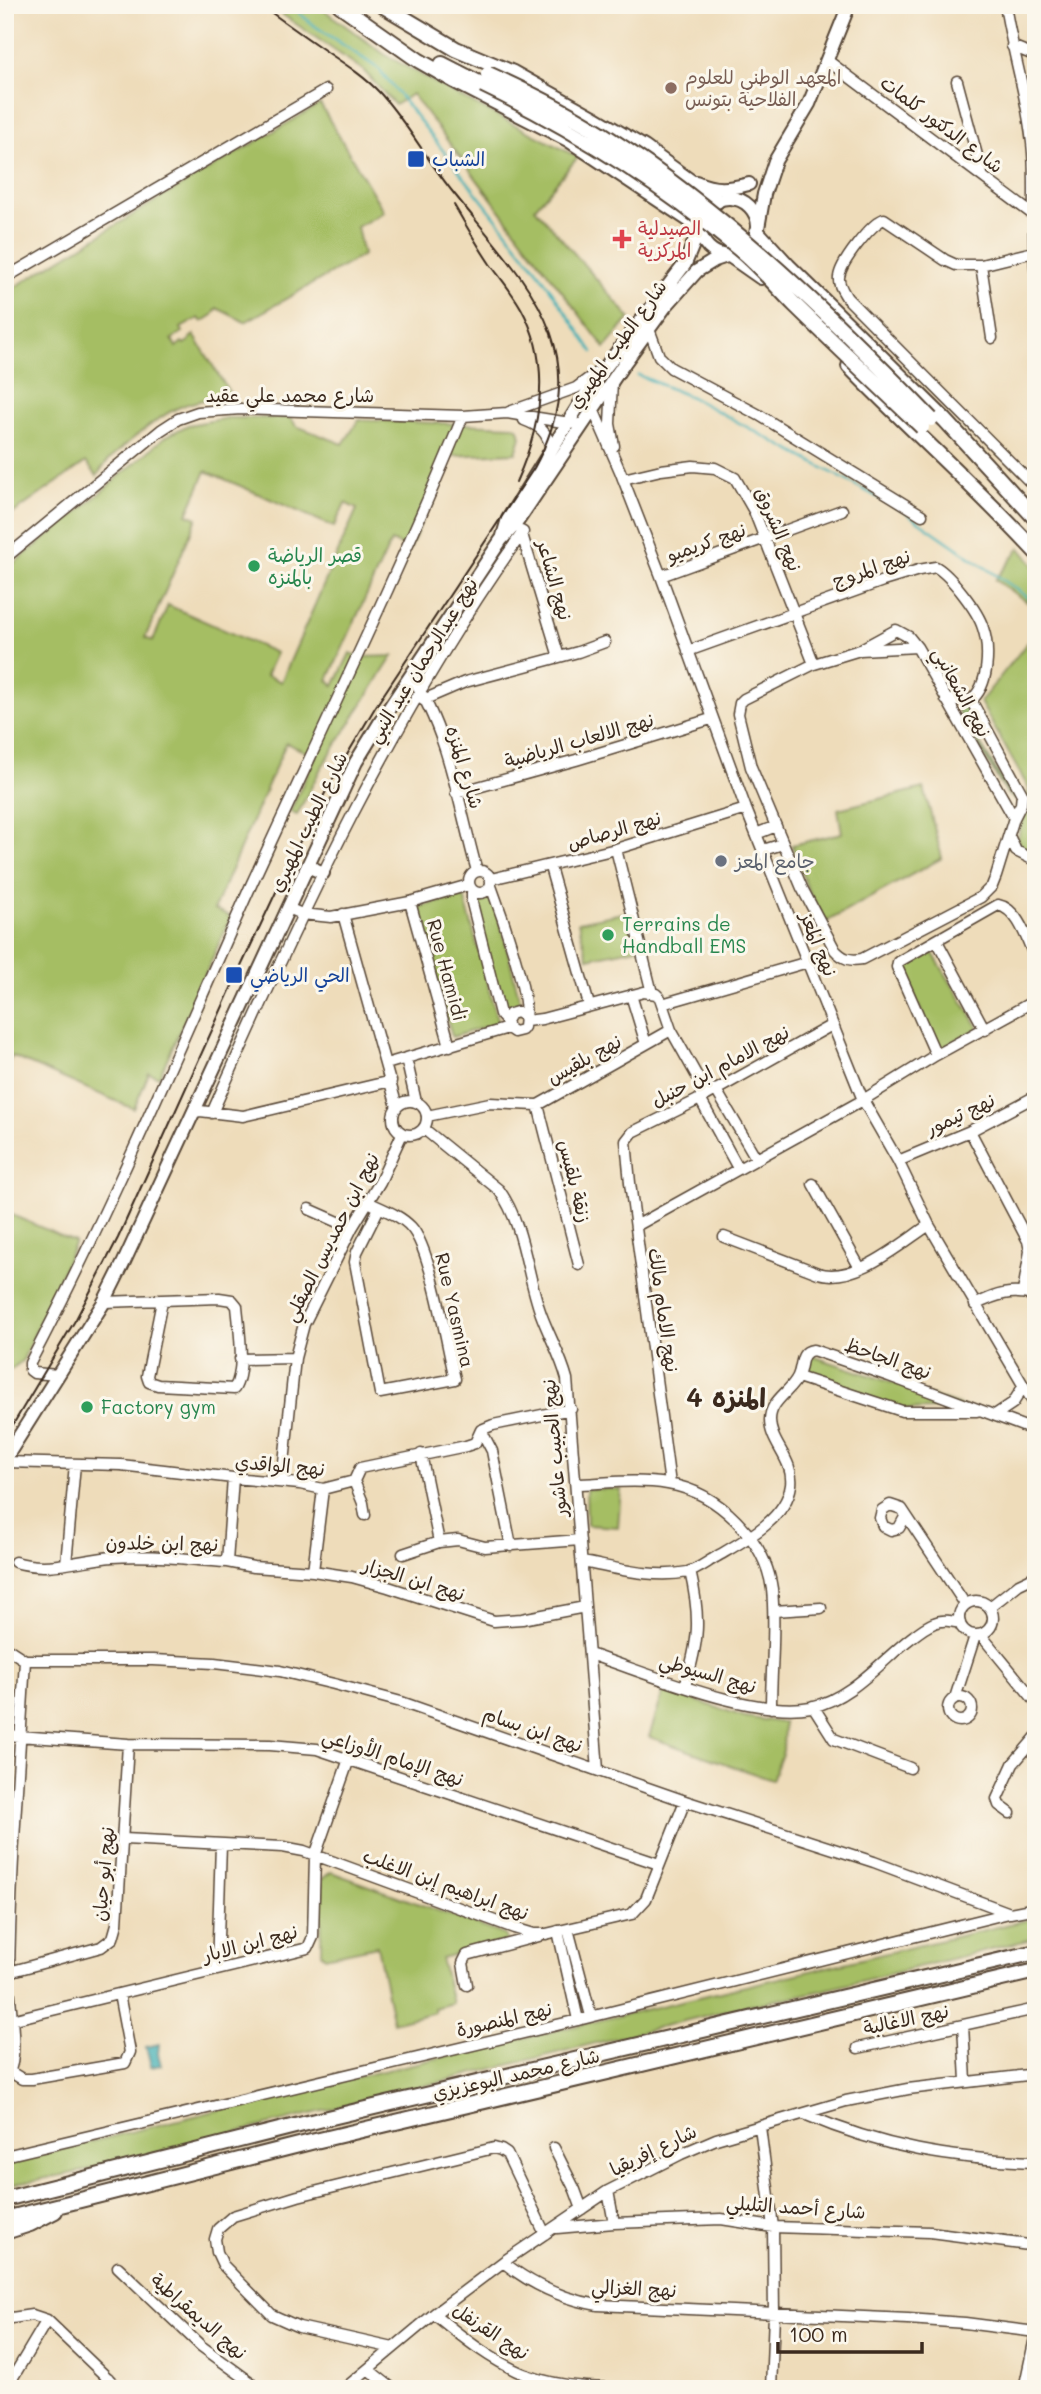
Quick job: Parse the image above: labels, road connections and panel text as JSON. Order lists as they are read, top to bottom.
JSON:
{
  "streets": {
    "highway": ["شارع محمد البوعزيزي"],
    "main road": ["شارع الطيب المهيري"],
    "street": [
      "شارع الدكتور كلمات",
      "شارع محمد علي عقيد",
      "نهج الشروق",
      "نهج كريميو",
      "نهج المروج",
      "نهج الشاعر",
      "نهج عبدالرحمان عبد النبي",
      "نهج الشعانبي",
      "نهج الالعاب الرياضية",
      "شارع المنزه",
      "نهج الرصاص",
      "نهج المعز",
      "Rue Hamidi",
      "نهج بلقيس",
      "نهج الامام ابن حنبل",
      "نهج تيمور",
      "زنقة بلقيس",
      "نهج ابن حمديس الصقلي",
      "Rue Yasmina",
      "نهج الامام مالك",
      "نهج الجاحظ",
      "نهج الحبيب عاشور",
      "نهج الواقدي",
      "نهج ابن خلدون",
      "نهج ابن الجزار",
      "نهج السيوطي",
      "نهج ابن بسام",
      "نهج الإمام الأوزاعي",
      "نهج أبو حيان",
      "نهج ابراهيم إبن الاغلب",
      "نهج ابن الابار",
      "نهج المنصورة",
      "نهج الاغالبة",
      "شارع إفريقيا",
      "شارع أحمد التليلي",
      "نهج الغزالي",
      "نهج الديمقراطية",
      "نهج القرنفل"
    ]
  },
  "crossings": [
    ["شارع الطيب المهيري", "شارع محمد علي عقيد"],
    ["شارع الطيب المهيري", "نهج الشاعر"],
    ["شارع الطيب المهيري", "نهج عبدالرحمان عبد النبي"],
    ["شارع الطيب المهيري", "شارع المنزه"],
    ["شارع الطيب المهيري", "نهج الرصاص"],
    ["شارع الطيب المهيري", "نهج المعز"],
    ["شارع الطيب المهيري", "نهج الواقدي"],
    ["نهج الشروق", "نهج كريميو"],
    ["نهج الشروق", "نهج المروج"],
    ["نهج الشروق", "نهج الشعانبي"],
    ["نهج الشروق", "نهج المعز"],
    ["نهج كريميو", "نهج المعز"],
    ["نهج المروج", "نهج المعز"],
    ["نهج الشاعر", "نهج عبدالرحمان عبد النبي"],
    ["نهج عبدالرحمان عبد النبي", "شارع المنزه"],
    ["نهج عبدالرحمان عبد النبي", "نهج الرصاص"],
    ["نهج الالعاب الرياضية", "شارع المنزه"],
    ["نهج الالعاب الرياضية", "نهج المعز"],
    ["شارع المنزه", "نهج الرصاص"],
    ["نهج الرصاص", "نهج المعز"],
    ["نهج الرصاص", "Rue Hamidi"],
    ["نهج المعز", "نهج الامام ابن حنبل"],
    ["نهج المعز", "نهج تيمور"],
    ["نهج بلقيس", "زنقة بلقيس"],
    ["نهج بلقيس", "نهج ابن حمديس الصقلي"],
    ["نهج بلقيس", "نهج الحبيب عاشور"],
    ["نهج الامام ابن حنبل", "نهج الامام مالك"],
    ["نهج ابن حمديس الصقلي", "Rue Yasmina"],
    ["نهج ابن حمديس الصقلي", "نهج الحبيب عاشور"],
    ["نهج ابن حمديس الصقلي", "نهج الواقدي"],
    ["نهج الجاحظ", "نهج الحبيب عاشور"],
    ["نهج الحبيب عاشور", "نهج الواقدي"],
    ["نهج الحبيب عاشور", "نهج ابن الجزار"],
    ["نهج الحبيب عاشور", "نهج السيوطي"],
    ["نهج الحبيب عاشور", "نهج ابن بسام"],
    ["نهج الواقدي", "نهج ابن خلدون"],
    ["نهج ابن خلدون", "نهج ابن الجزار"],
    ["نهج ابن بسام", "نهج ابراهيم إبن الاغلب"],
    ["نهج ابن بسام", "نهج المنصورة"],
    ["نهج الإمام الأوزاعي", "نهج أبو حيان"],
    ["نهج الإمام الأوزاعي", "نهج ابراهيم إبن الاغلب"],
    ["نهج الإمام الأوزاعي", "نهج ابن الابار"],
    ["نهج أبو حيان", "نهج ابراهيم إبن الاغلب"],
    ["نهج ابراهيم إبن الاغلب", "نهج ابن الابار"],
    ["نهج الاغالبة", "شارع إفريقيا"],
    ["شارع إفريقيا", "شارع أحمد التليلي"],
    ["شارع إفريقيا", "نهج الغزالي"],
    ["شارع إفريقيا", "نهج القرنفل"]
  ],
  "districts": ["المنزه 4"],
  "places": {
    "other": [
      "المعهد الوطني للعلوم الفلاحية بتونس",
      "قصر الرياضة بالمنزه",
      "جامع المعز",
      "Terrains de Handball EMS",
      "Factory gym"
    ],
    "transit": ["الشباب", "الحي الرياضي"],
    "health": ["الصيدلية المركزية"]
  },
  "scale_bar": "100 m"
}
